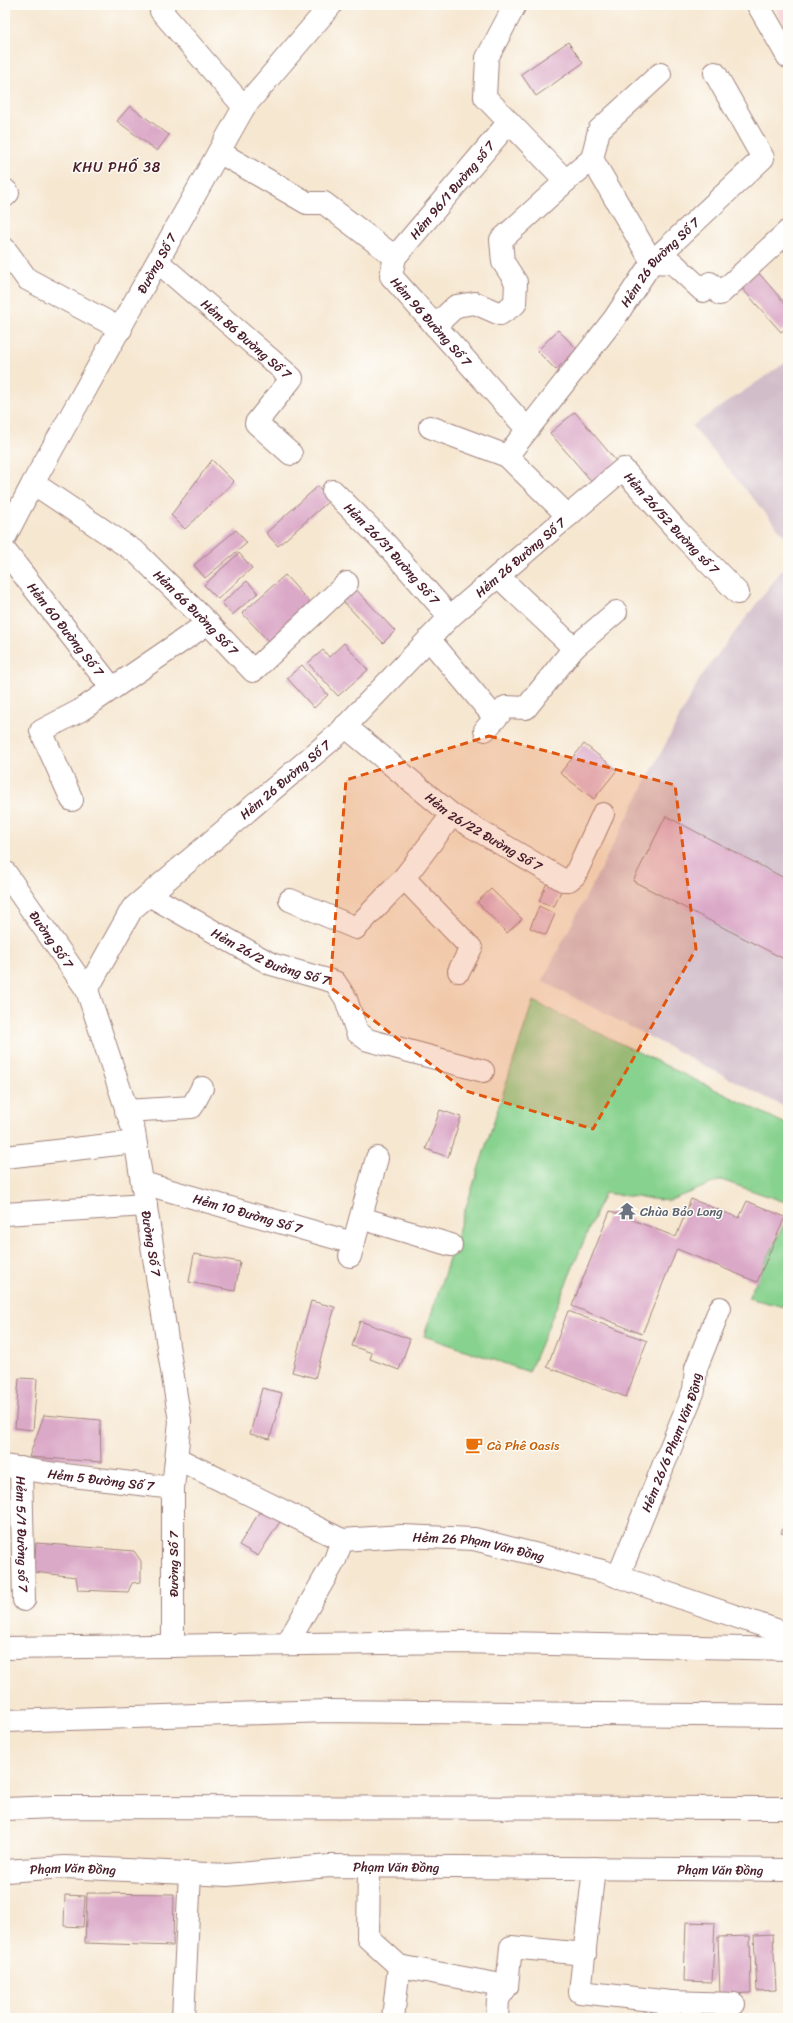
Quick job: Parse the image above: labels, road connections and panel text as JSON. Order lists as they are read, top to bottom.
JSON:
{
  "streets": {
    "main road": [
      "Hẻm 96/1 Đường số 7",
      "Đường Số 7",
      "Hẻm 26 Đường Số 7",
      "Hẻm 96 Đường Số 7",
      "Hẻm 86 Đường Số 7",
      "Hẻm 26/52 Đường số 7",
      "Hẻm 26/31 Đường Số 7",
      "Hẻm 66 Đường Số 7",
      "Hẻm 60 Đường Số 7",
      "Hẻm 26/22 Đường Số 7",
      "Hẻm 26/2 Đường Số 7",
      "Hẻm 10 Đường Số 7",
      "Hẻm 26/6 Phạm Văn Đồng",
      "Hẻm 5 Đường Số 7",
      "Hẻm 5/1 Đường số 7",
      "Hẻm 26 Phạm Văn Đồng",
      "Phạm Văn Đồng"
    ]
  },
  "crossings": [
    ["Hẻm 96/1 Đường số 7", "Hẻm 96 Đường Số 7"],
    ["Đường Số 7", "Hẻm 26 Đường Số 7"],
    ["Đường Số 7", "Hẻm 96 Đường Số 7"],
    ["Đường Số 7", "Hẻm 86 Đường Số 7"],
    ["Đường Số 7", "Hẻm 66 Đường Số 7"],
    ["Đường Số 7", "Hẻm 10 Đường Số 7"],
    ["Đường Số 7", "Hẻm 5 Đường Số 7"],
    ["Hẻm 26 Đường Số 7", "Hẻm 96 Đường Số 7"],
    ["Hẻm 26 Đường Số 7", "Hẻm 26/52 Đường số 7"],
    ["Hẻm 26 Đường Số 7", "Hẻm 26/31 Đường Số 7"],
    ["Hẻm 26 Đường Số 7", "Hẻm 26/22 Đường Số 7"],
    ["Hẻm 26 Đường Số 7", "Hẻm 26/2 Đường Số 7"],
    ["Hẻm 26/6 Phạm Văn Đồng", "Hẻm 26 Phạm Văn Đồng"],
    ["Hẻm 5 Đường Số 7", "Hẻm 5/1 Đường số 7"]
  ],
  "districts": ["KHU PHỐ 38"],
  "places": {
    "temple": ["Chùa Bảo Long"],
    "cafe": ["Cà Phê Oasis"]
  }
}
